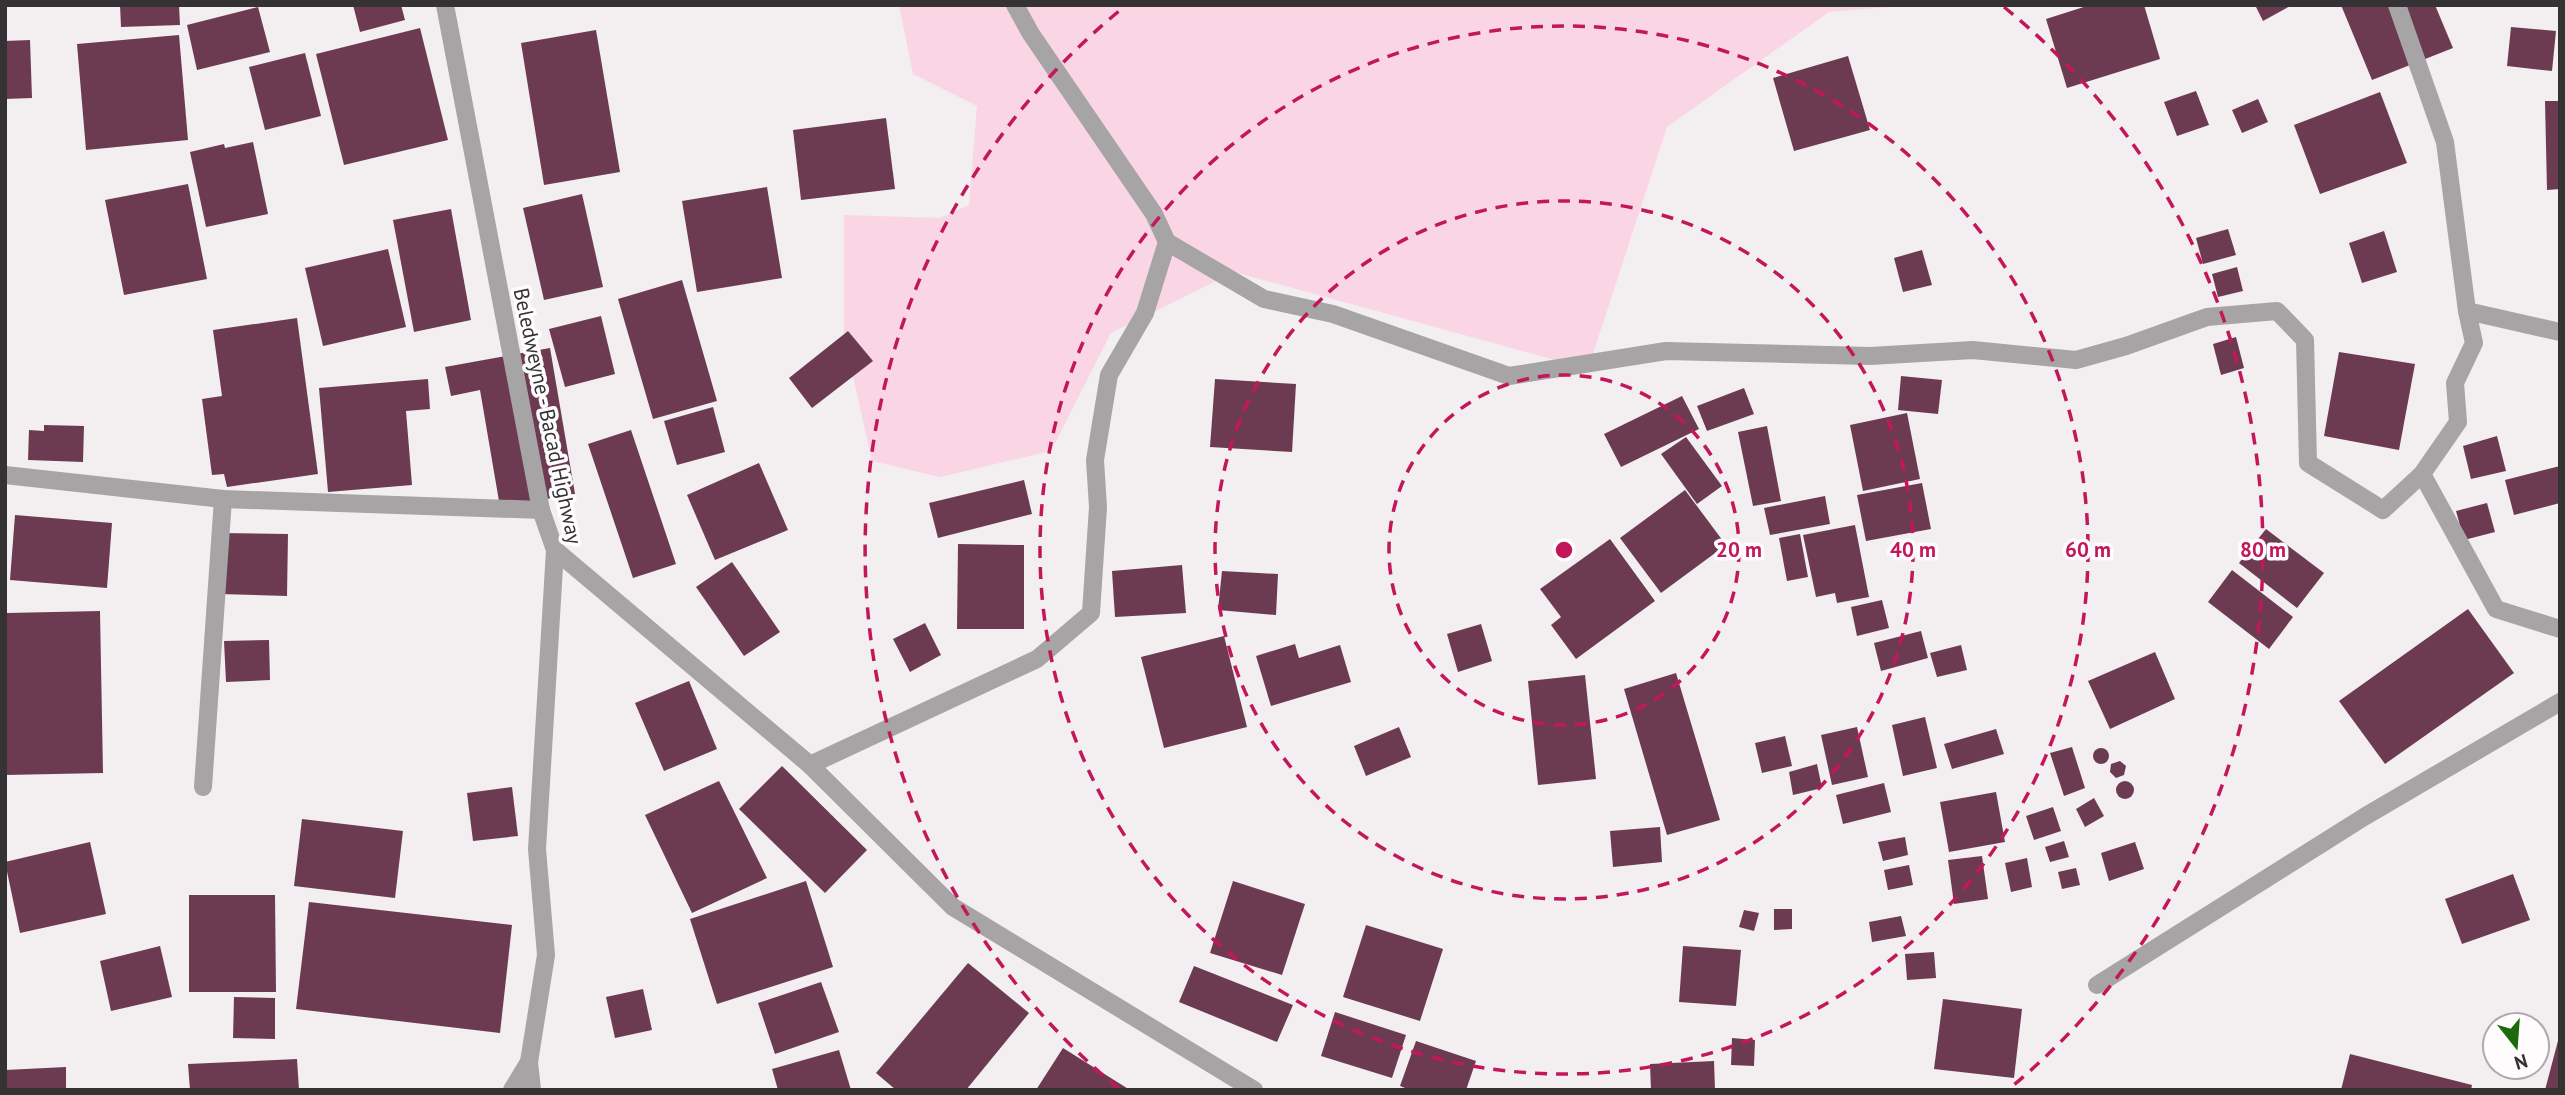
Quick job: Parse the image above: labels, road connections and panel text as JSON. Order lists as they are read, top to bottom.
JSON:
{
  "streets": {
    "street": ["Beledweyne - Bacad Highway"]
  },
  "north": "bottom",
  "rings": [
    "20 m",
    "40 m",
    "60 m",
    "80 m"
  ]
}
